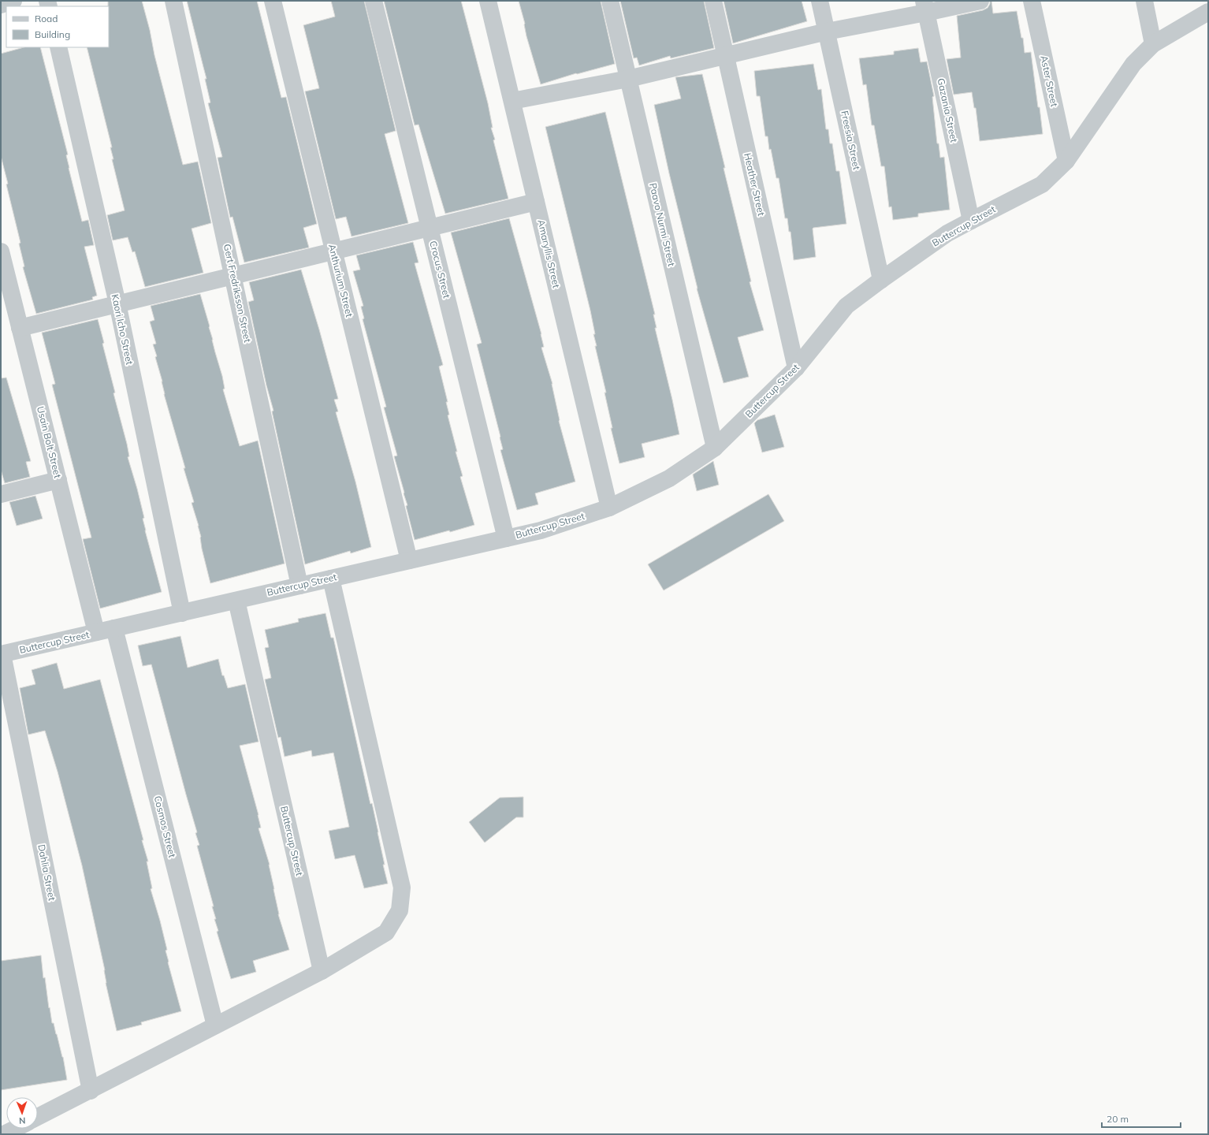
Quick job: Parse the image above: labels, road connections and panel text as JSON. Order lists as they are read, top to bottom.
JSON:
{
  "streets": {
    "street": [
      "Aster Street",
      "Gazania Street",
      "Freesia Street",
      "Heather Street",
      "Paavo Nurmi Street",
      "Buttercup Street",
      "Amaryllis Street",
      "Crocus Street",
      "Anthurium Street",
      "Gert Fredriksson Street",
      "Kaori Icho Street",
      "Usain Bolt Street",
      "Cosmos Street",
      "Dahlia Street"
    ]
  },
  "crossings": [
    ["Aster Street", "Buttercup Street"],
    ["Gazania Street", "Buttercup Street"],
    ["Freesia Street", "Buttercup Street"],
    ["Heather Street", "Buttercup Street"],
    ["Paavo Nurmi Street", "Buttercup Street"],
    ["Buttercup Street", "Amaryllis Street"],
    ["Buttercup Street", "Crocus Street"],
    ["Buttercup Street", "Anthurium Street"],
    ["Buttercup Street", "Gert Fredriksson Street"],
    ["Buttercup Street", "Kaori Icho Street"],
    ["Buttercup Street", "Usain Bolt Street"],
    ["Buttercup Street", "Cosmos Street"],
    ["Buttercup Street", "Dahlia Street"]
  ],
  "legend": ["Road", "Building"],
  "scale_bar": "20 m",
  "north": "bottom"
}
